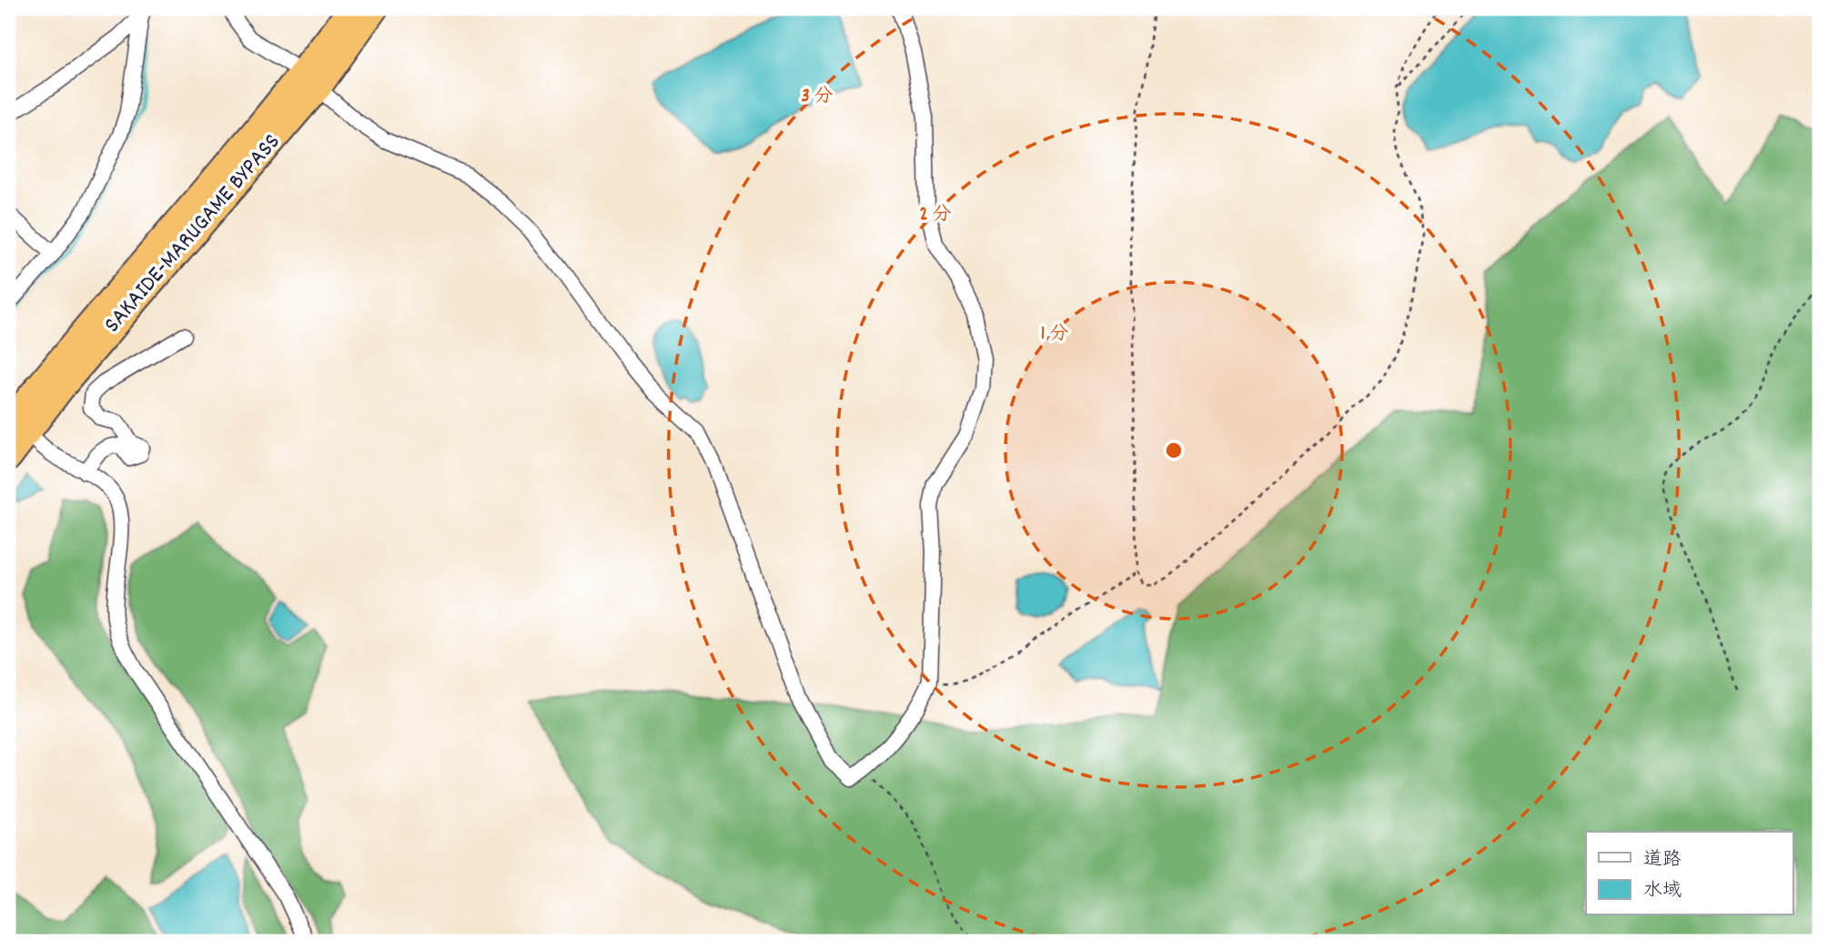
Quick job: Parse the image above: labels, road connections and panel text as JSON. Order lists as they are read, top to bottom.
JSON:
{
  "streets": {
    "highway": ["SAKAIDE-MARUGAME BYPASS"]
  },
  "legend": ["道路", "水域"],
  "rings": ["3 分", "2 分", "1 分"]
}
